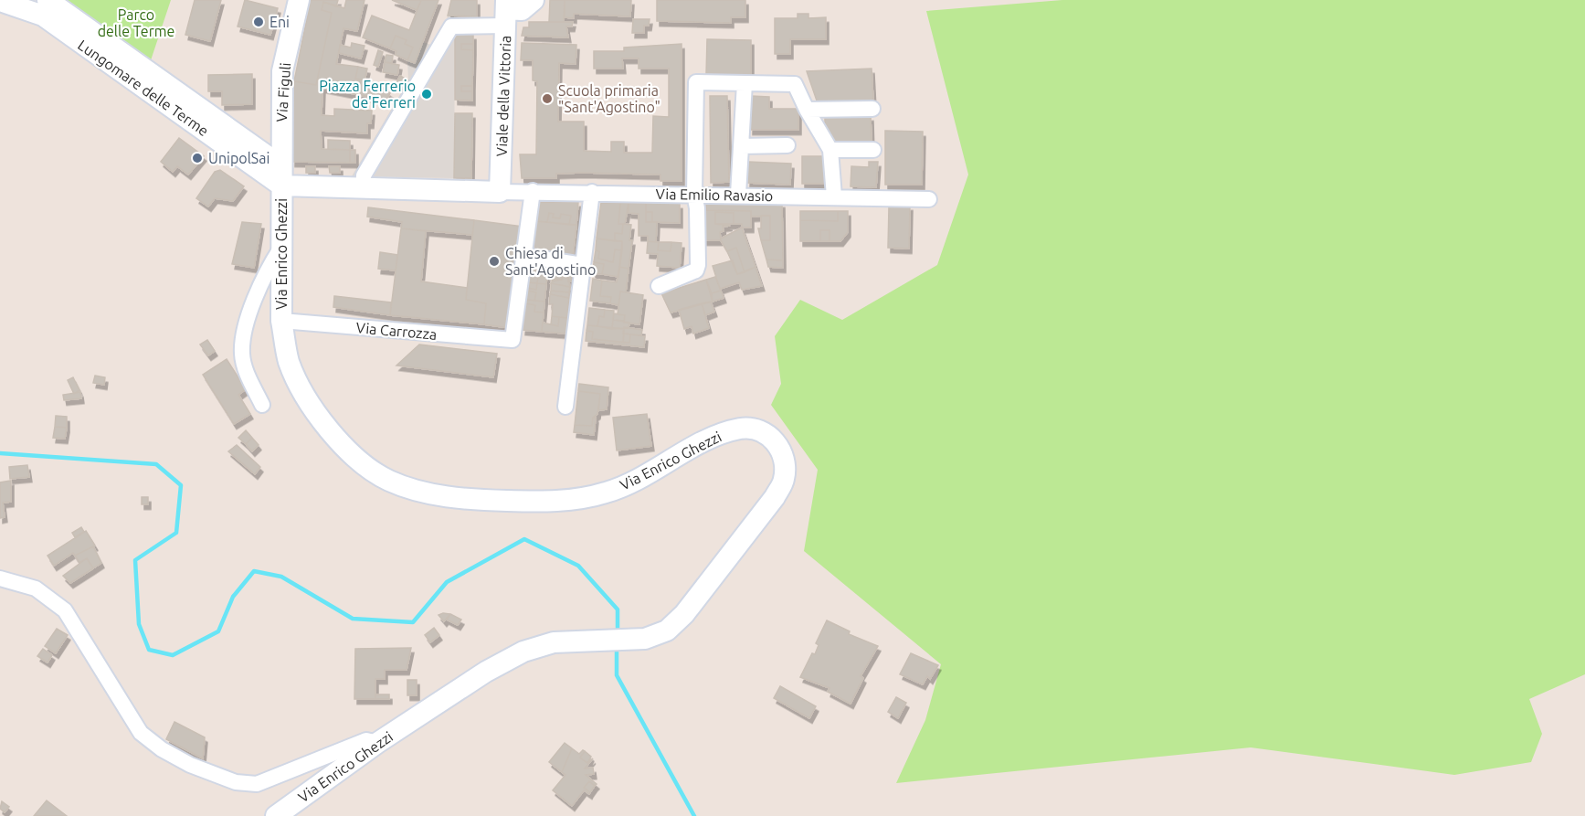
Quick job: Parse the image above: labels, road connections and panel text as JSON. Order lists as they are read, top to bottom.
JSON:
{
  "streets": {
    "street": [
      "Lungomare delle Terme",
      "Via Figuli",
      "Viale della Vittoria",
      "Via Emilio Ravasio",
      "Via Enrico Ghezzi",
      "Via Carrozza"
    ]
  },
  "crossings": [
    ["Lungomare delle Terme", "Via Figuli"],
    ["Lungomare delle Terme", "Via Enrico Ghezzi"],
    ["Via Figuli", "Via Enrico Ghezzi"],
    ["Viale della Vittoria", "Via Emilio Ravasio"],
    ["Via Enrico Ghezzi", "Via Carrozza"]
  ],
  "parks": ["Parco delle Terme"],
  "places": [
    "Eni",
    "Piazza Ferrerio de'Ferreri",
    "Scuola primaria \"Sant'Agostino\"",
    "UnipolSai",
    "Chiesa di Sant'Agostino"
  ]
}
